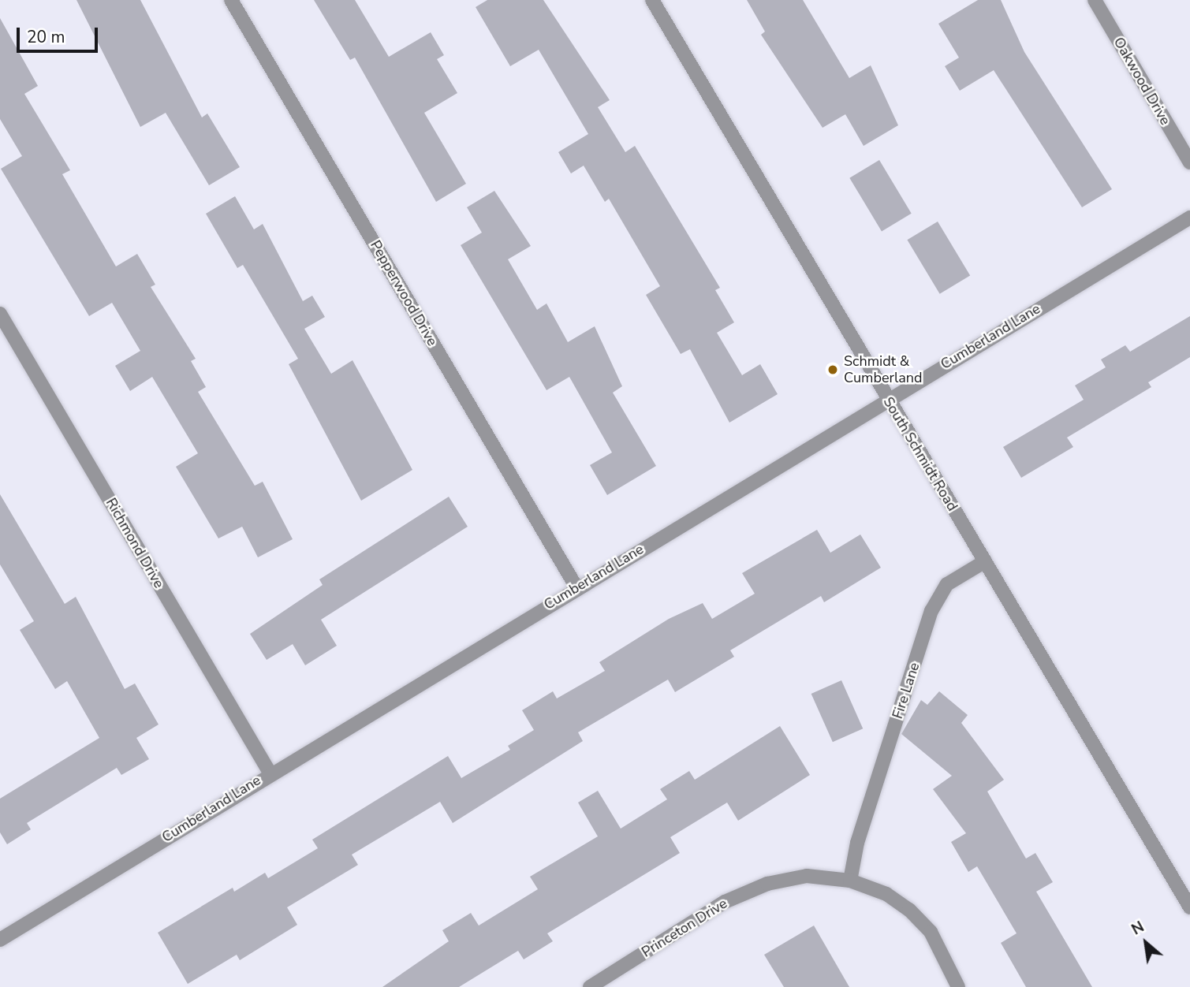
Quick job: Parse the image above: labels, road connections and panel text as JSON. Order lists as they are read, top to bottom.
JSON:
{
  "streets": {
    "street": [
      "Oakwood Drive",
      "Pepperwood Drive",
      "Cumberland Lane",
      "South Schmidt Road",
      "Richmond Drive",
      "Fire Lane",
      "Princeton Drive"
    ]
  },
  "crossings": [
    ["Pepperwood Drive", "Cumberland Lane"],
    ["Cumberland Lane", "South Schmidt Road"],
    ["Cumberland Lane", "Richmond Drive"],
    ["South Schmidt Road", "Fire Lane"],
    ["Fire Lane", "Princeton Drive"]
  ],
  "places": ["Schmidt & Cumberland"],
  "scale_bar": "20 m",
  "north": "top left"
}
